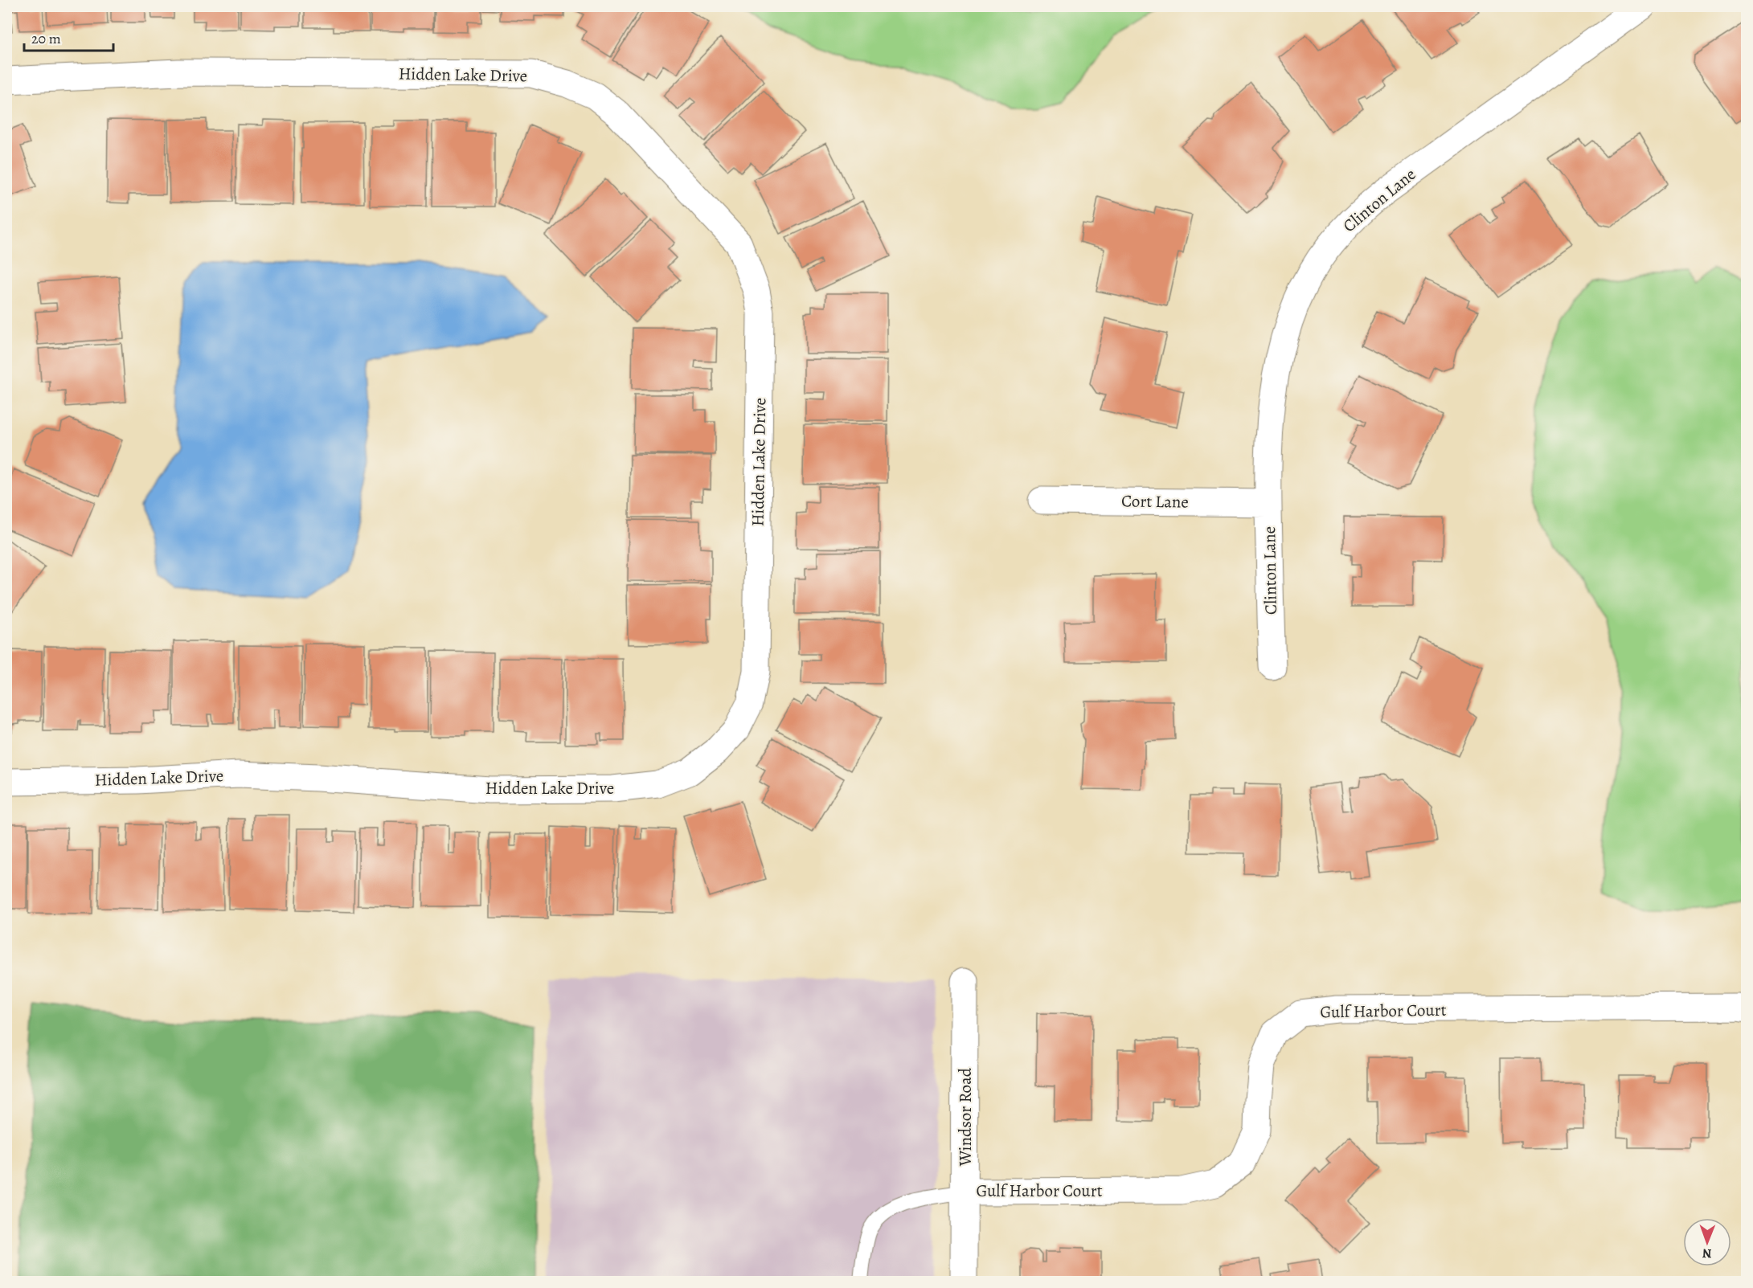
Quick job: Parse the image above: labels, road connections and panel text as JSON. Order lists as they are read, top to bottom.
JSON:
{
  "streets": {
    "street": [
      "Hidden Lake Drive",
      "Clinton Lane",
      "Cort Lane",
      "Gulf Harbor Court",
      "Windsor Road"
    ]
  },
  "crossings": [
    ["Clinton Lane", "Cort Lane"],
    ["Gulf Harbor Court", "Windsor Road"]
  ],
  "scale_bar": "20 m",
  "north": "bottom"
}
